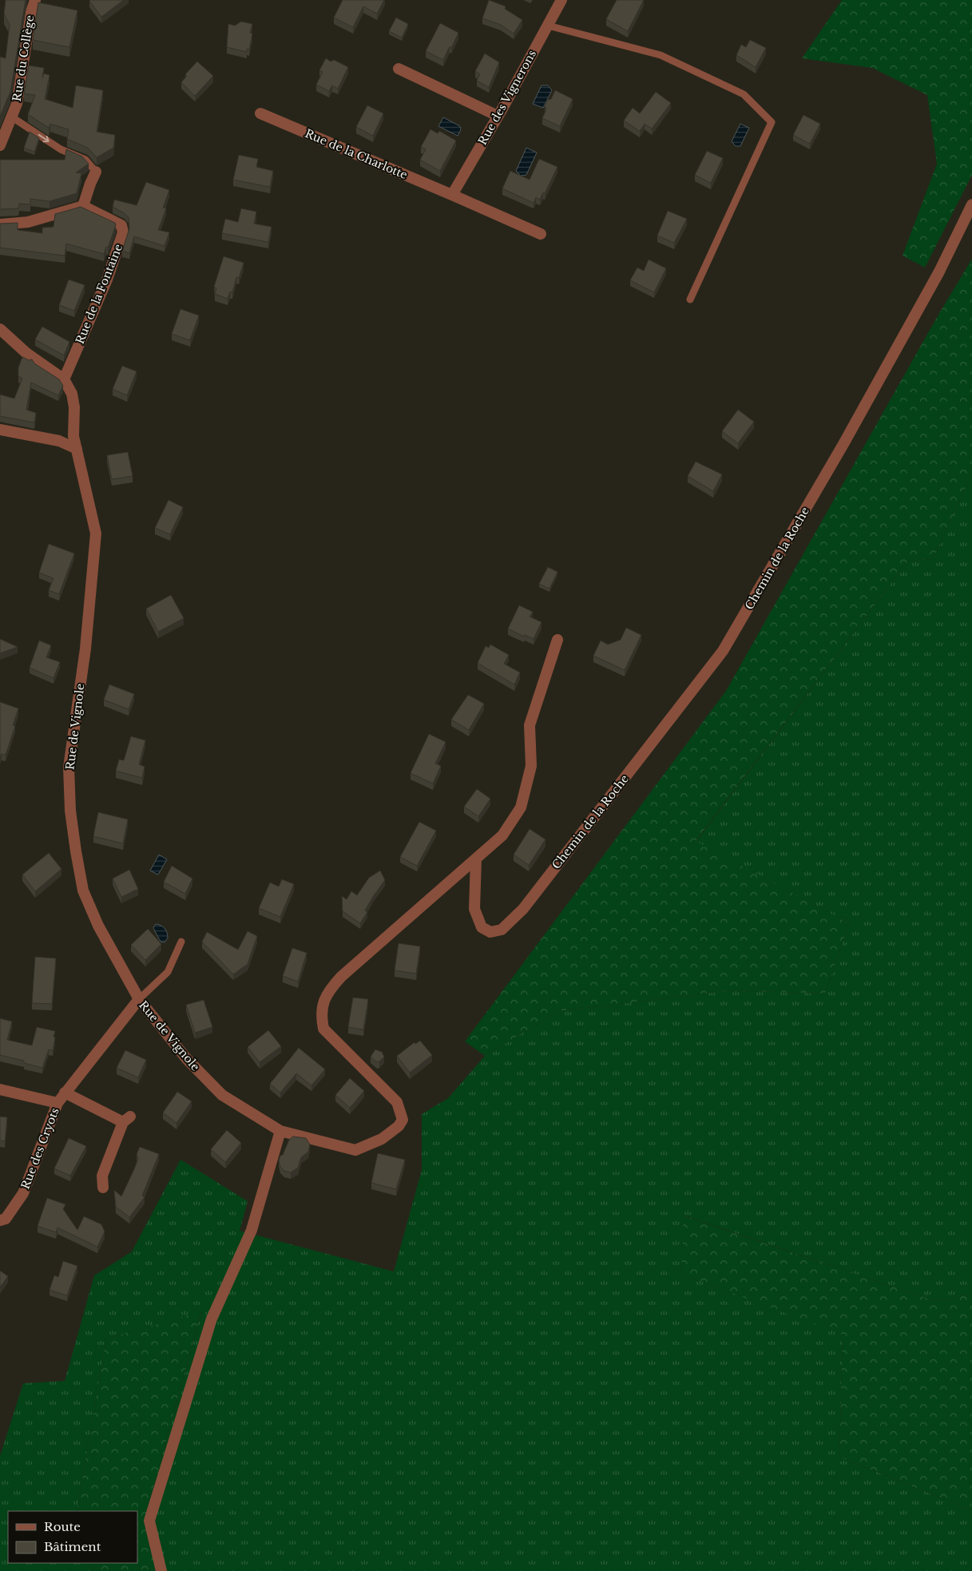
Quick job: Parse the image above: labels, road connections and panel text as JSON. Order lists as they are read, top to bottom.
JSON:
{
  "streets": {
    "street": [
      "Rue du Collège",
      "Rue des Vignerons",
      "Rue de la Charlotte",
      "Rue de la Fontaine",
      "Chemin de la Roche",
      "Rue de Vignole",
      "Rue des Cryots"
    ]
  },
  "crossings": [
    ["Rue des Vignerons", "Rue de la Charlotte"],
    ["Rue de la Fontaine", "Rue de Vignole"],
    ["Rue de Vignole", "Rue des Cryots"]
  ],
  "legend": ["Route", "Bâtiment"]
}
